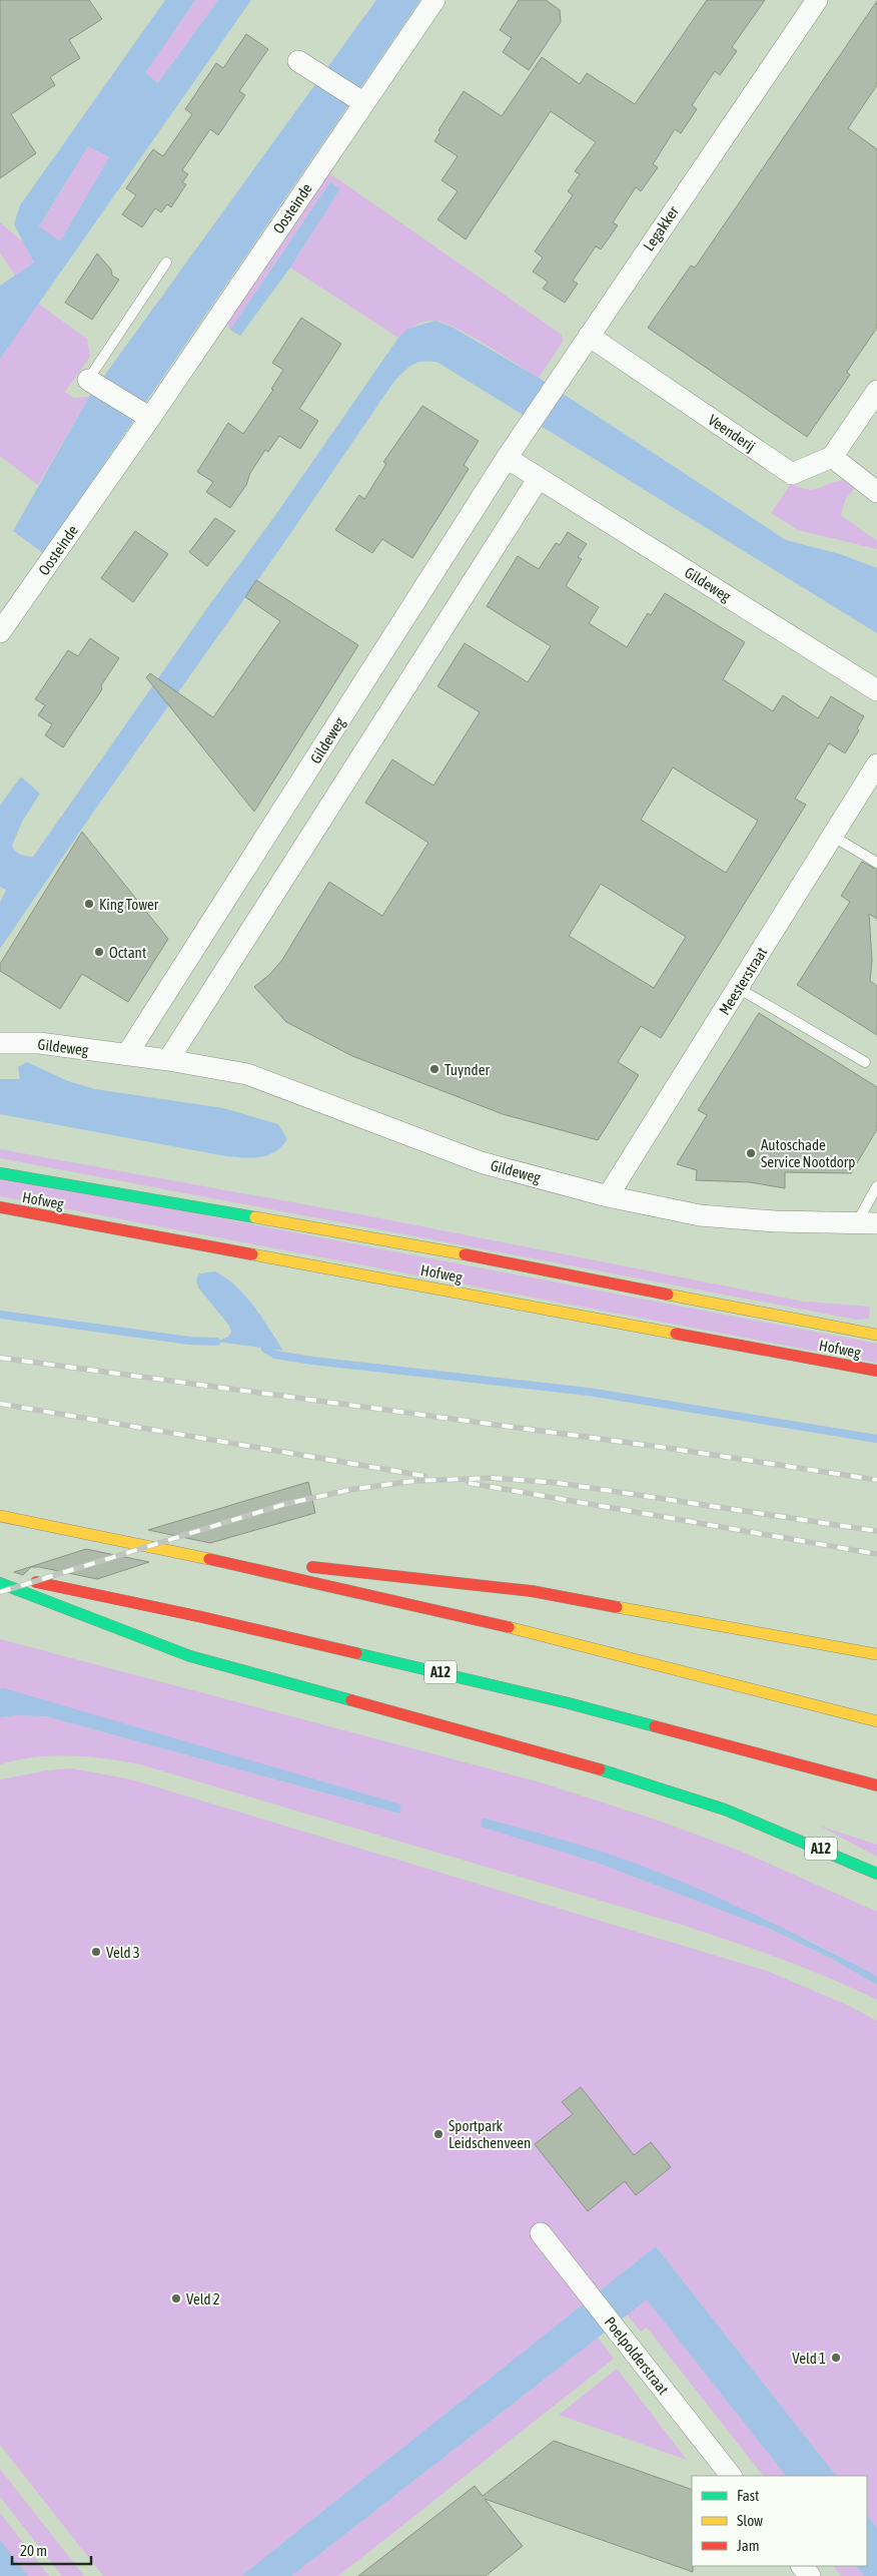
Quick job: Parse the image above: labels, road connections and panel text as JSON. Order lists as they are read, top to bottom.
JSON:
{
  "streets": {
    "main road": ["Hofweg", "A12"],
    "street": [
      "Oosteinde",
      "Legakker",
      "Veenderij",
      "Gildeweg",
      "Meesterstraat",
      "Poelpolderstraat"
    ]
  },
  "crossings": [
    ["Legakker", "Veenderij"],
    ["Legakker", "Gildeweg"],
    ["Gildeweg", "Meesterstraat"]
  ],
  "places": [
    "King Tower",
    "Octant",
    "Tuynder",
    "Autoschade Service Nootdorp",
    "Veld 3",
    "Sportpark Leidschenveen",
    "Veld 2",
    "Veld 1"
  ],
  "legend": ["Fast", "Slow", "Jam"],
  "scale_bar": "20 m"
}
